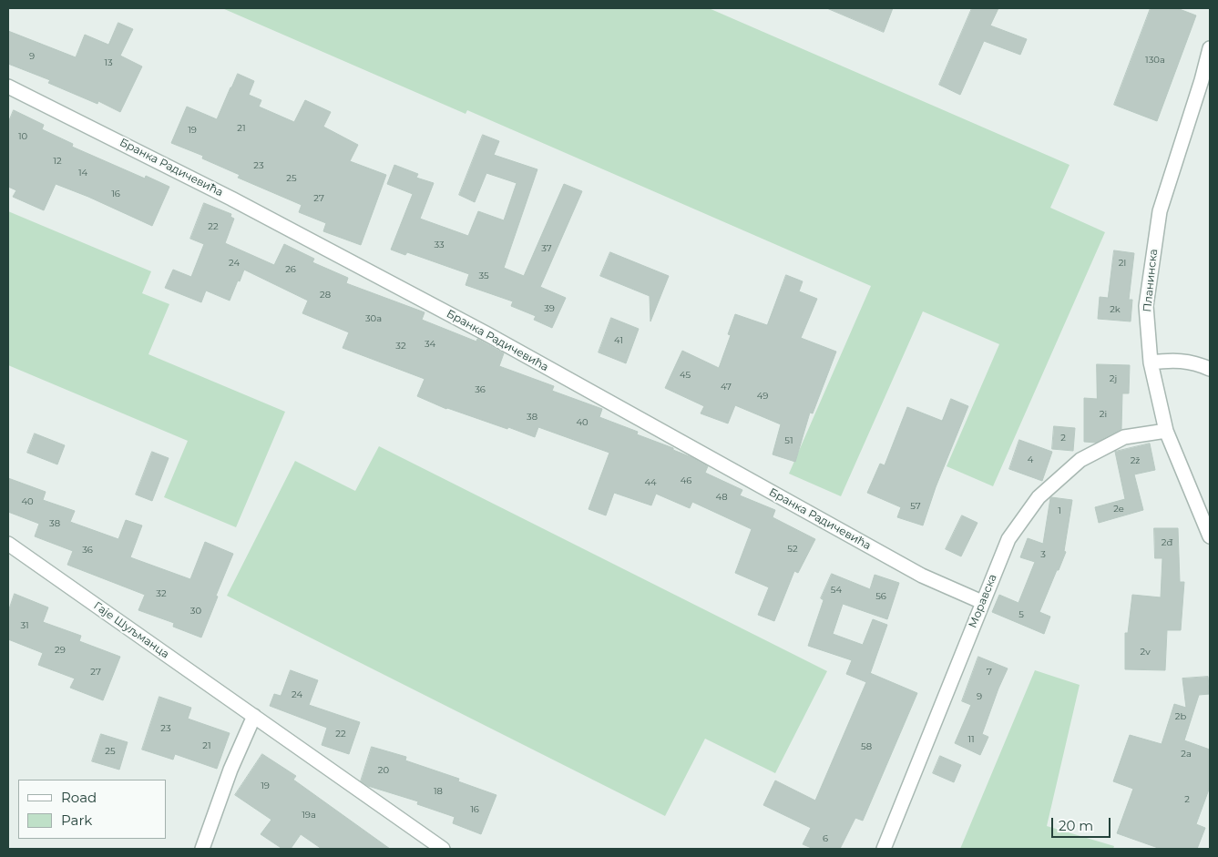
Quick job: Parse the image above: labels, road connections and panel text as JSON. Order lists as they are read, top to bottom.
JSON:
{
  "streets": {
    "street": [
      "Бранка Радичевића",
      "Планинска",
      "Моравска",
      "Гаје Шуљманца"
    ]
  },
  "crossings": [
    ["Бранка Радичевића", "Моравска"],
    ["Планинска", "Моравска"]
  ],
  "house_numbers": [
    "9",
    "130a",
    "13",
    "21",
    "19",
    "10",
    "12",
    "23",
    "14",
    "25",
    "16",
    "27",
    "22",
    "33",
    "37",
    "24",
    "2l",
    "26",
    "35",
    "28",
    "39",
    "2k",
    "30a",
    "41",
    "34",
    "32",
    "45",
    "2j",
    "47",
    "36",
    "49",
    "2i",
    "38",
    "40",
    "2",
    "51",
    "4",
    "2ž",
    "46",
    "44",
    "48",
    "40",
    "57",
    "2e",
    "1",
    "38",
    "2đ",
    "52",
    "36",
    "3",
    "54",
    "32",
    "56",
    "30",
    "5",
    "31",
    "29",
    "2v",
    "27",
    "7",
    "24",
    "9",
    "2b",
    "23",
    "22",
    "11",
    "21",
    "58",
    "25",
    "2a",
    "20",
    "19",
    "18",
    "2",
    "16",
    "19a",
    "6"
  ],
  "legend": ["Road", "Park"],
  "scale_bar": "20 m"
}
